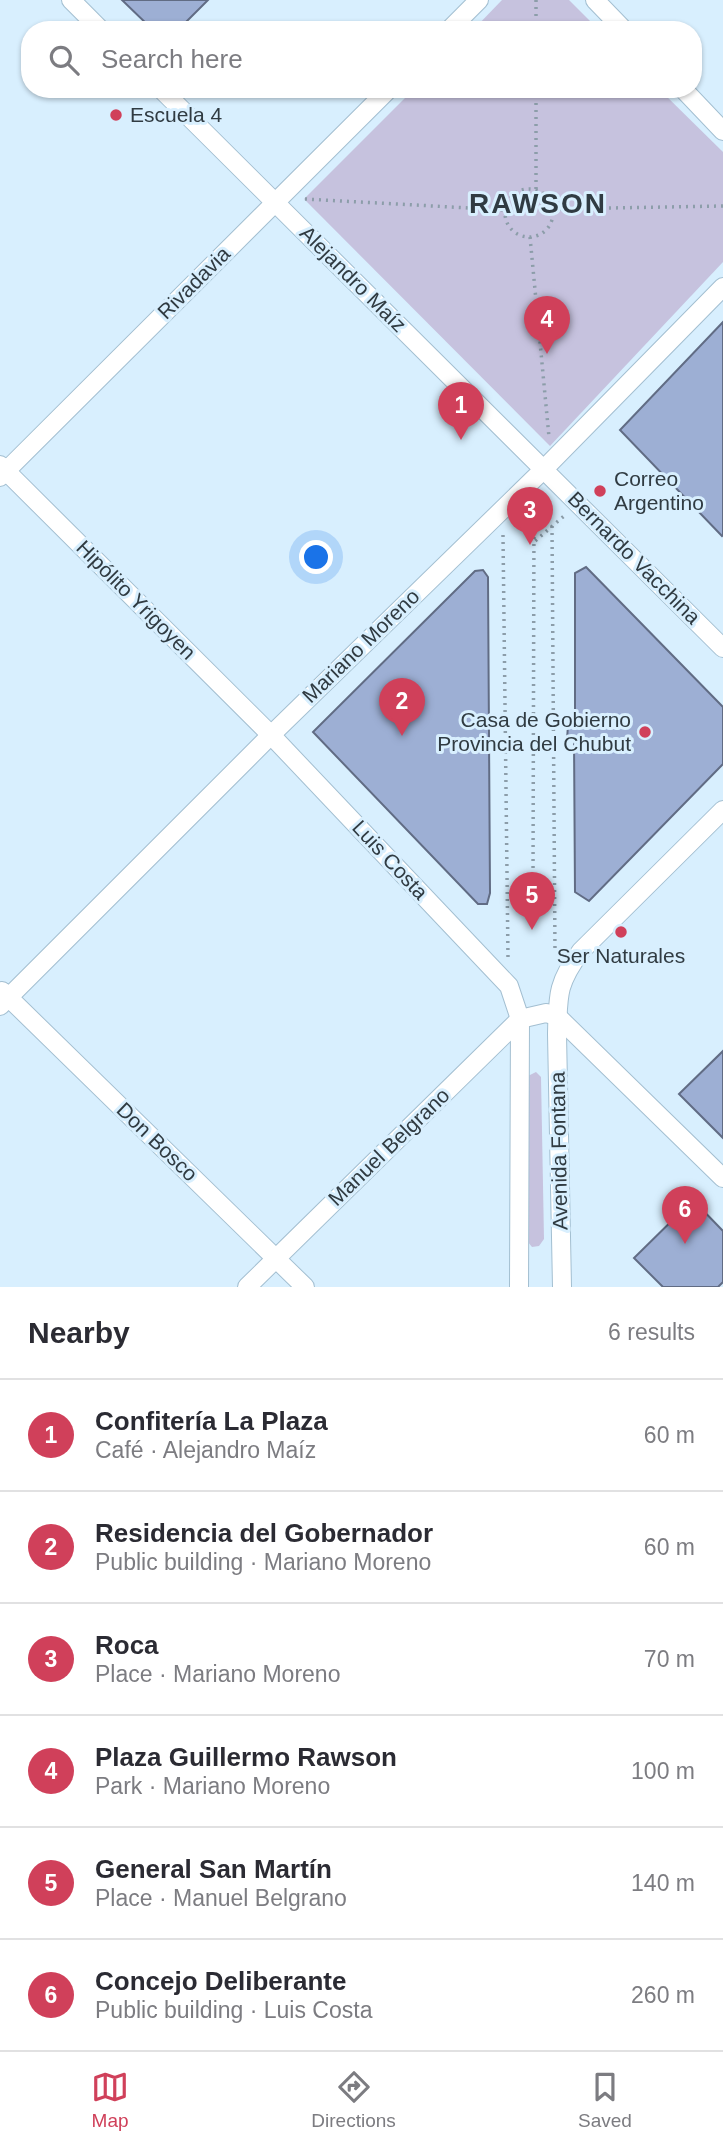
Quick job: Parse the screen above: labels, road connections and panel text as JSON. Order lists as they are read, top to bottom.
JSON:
{
  "streets": {
    "street": [
      "Alejandro Maíz",
      "Rivadavia",
      "Bernardo Vacchina",
      "Hipólito Yrigoyen",
      "Mariano Moreno",
      "Luis Costa",
      "Don Bosco",
      "Manuel Belgrano",
      "Avenida Fontana"
    ]
  },
  "crossings": [
    ["Alejandro Maíz", "Rivadavia"],
    ["Alejandro Maíz", "Bernardo Vacchina"],
    ["Alejandro Maíz", "Mariano Moreno"],
    ["Rivadavia", "Hipólito Yrigoyen"],
    ["Bernardo Vacchina", "Mariano Moreno"],
    ["Hipólito Yrigoyen", "Mariano Moreno"],
    ["Hipólito Yrigoyen", "Luis Costa"],
    ["Mariano Moreno", "Luis Costa"],
    ["Mariano Moreno", "Don Bosco"],
    ["Luis Costa", "Avenida Fontana"],
    ["Don Bosco", "Manuel Belgrano"],
    ["Manuel Belgrano", "Avenida Fontana"]
  ],
  "districts": ["RAWSON"],
  "places": [
    "Escuela 4",
    "Correo Argentino",
    "Casa de Gobierno Provincia del Chubut",
    "Ser Naturales"
  ],
  "page": {
    "search": "Search here",
    "pins": [
      "4",
      "1",
      "3",
      "2",
      "5",
      "6"
    ],
    "heading": ["Nearby", "6 results"],
    "list": [
      {
        "mark": "1",
        "name": "Confitería La Plaza",
        "note": "Café · Alejandro Maíz",
        "value": "60 m"
      },
      {
        "mark": "2",
        "name": "Residencia del Gobernador",
        "note": "Public building · Mariano Moreno",
        "value": "60 m"
      },
      {
        "mark": "3",
        "name": "Roca",
        "note": "Place · Mariano Moreno",
        "value": "70 m"
      },
      {
        "mark": "4",
        "name": "Plaza Guillermo Rawson",
        "note": "Park · Mariano Moreno",
        "value": "100 m"
      },
      {
        "mark": "5",
        "name": "General San Martín",
        "note": "Place · Manuel Belgrano",
        "value": "140 m"
      },
      {
        "mark": "6",
        "name": "Concejo Deliberante",
        "note": "Public building · Luis Costa",
        "value": "260 m"
      }
    ],
    "nav": ["Map", "Directions", "Saved"]
  }
}
